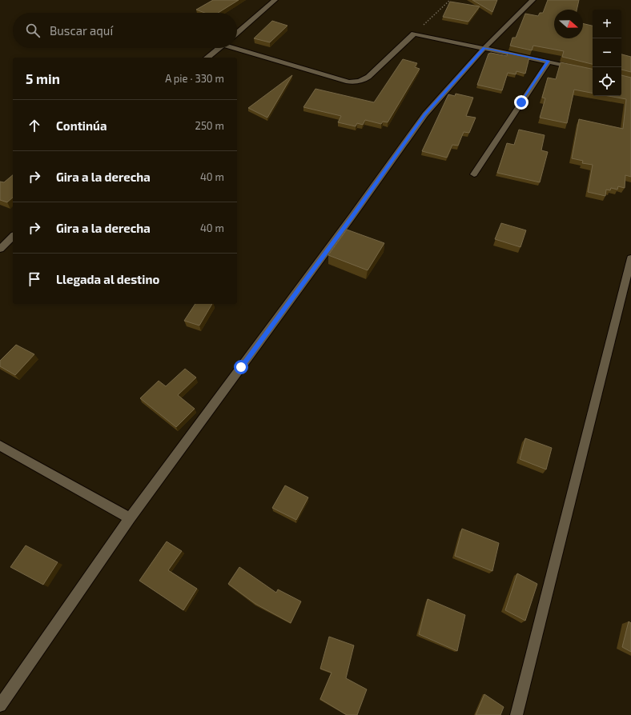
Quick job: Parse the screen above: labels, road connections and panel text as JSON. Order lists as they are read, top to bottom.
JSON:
{
  "north": "right",
  "page": {
    "map_buttons": ["+", "−"],
    "search": "Buscar aquí",
    "heading": ["5 min", "A pie · 330 m"],
    "list": [
      ["Continúa", "250 m"],
      ["Gira a la derecha", "40 m"],
      ["Gira a la derecha", "40 m"],
      "Llegada al destino"
    ]
  }
}
